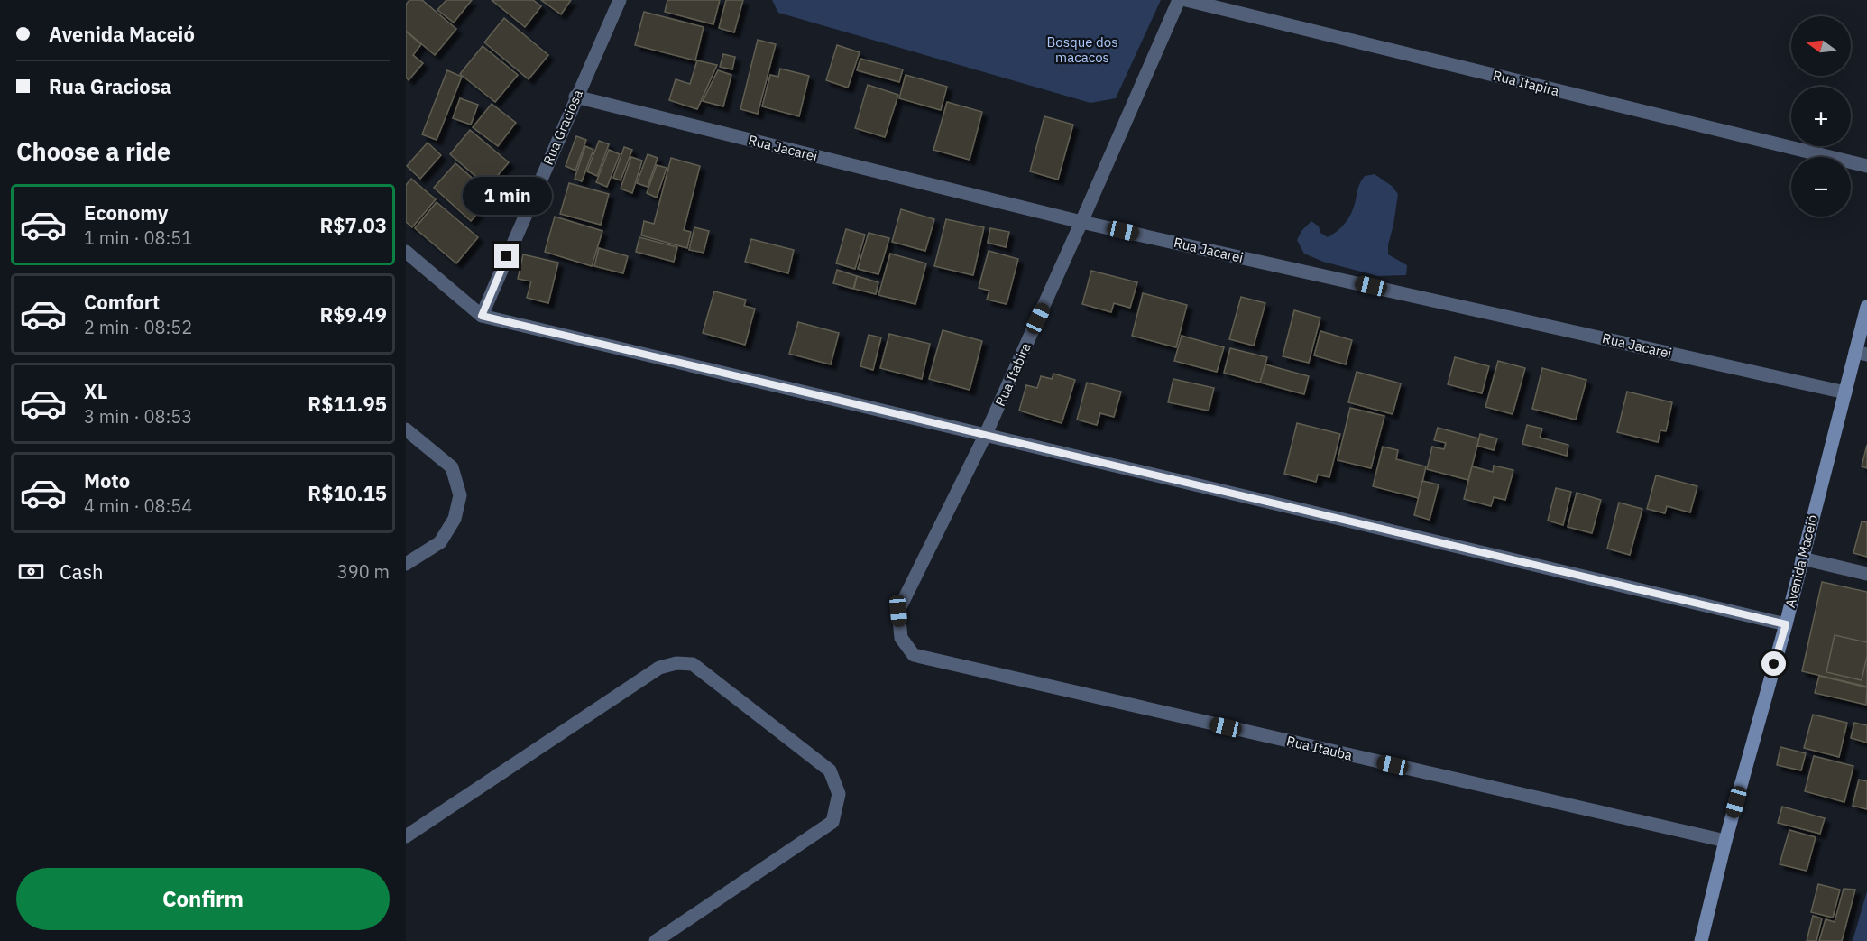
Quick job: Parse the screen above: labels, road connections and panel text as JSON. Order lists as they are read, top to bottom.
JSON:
{
  "streets": {
    "street": [
      "Rua Itapira",
      "Rua Graciosa",
      "Rua Jacarei",
      "Rua Itabira",
      "Avenida Maceió",
      "Rua Itauba"
    ]
  },
  "crossings": [
    ["Rua Graciosa", "Rua Jacarei"],
    ["Rua Jacarei", "Rua Itabira"],
    ["Rua Jacarei", "Avenida Maceió"],
    ["Rua Itabira", "Rua Itauba"],
    ["Avenida Maceió", "Rua Itauba"]
  ],
  "parks": ["Bosque dos macacos"],
  "north": "left",
  "page": {
    "banner": ["Avenida Maceió", "Rua Graciosa"],
    "map_buttons": ["+", "−"],
    "heading": "Choose a ride",
    "bubble": "1 min",
    "list": [
      {
        "name": "Economy",
        "note": "1 min · 08:51",
        "value": "R$7.03"
      },
      {
        "name": "Comfort",
        "note": "2 min · 08:52",
        "value": "R$9.49"
      },
      {
        "name": "XL",
        "note": "3 min · 08:53",
        "value": "R$11.95"
      },
      {
        "name": "Moto",
        "note": "4 min · 08:54",
        "value": "R$10.15"
      }
    ],
    "pay": ["Cash", "390 m"],
    "buttons": "Confirm"
  }
}
